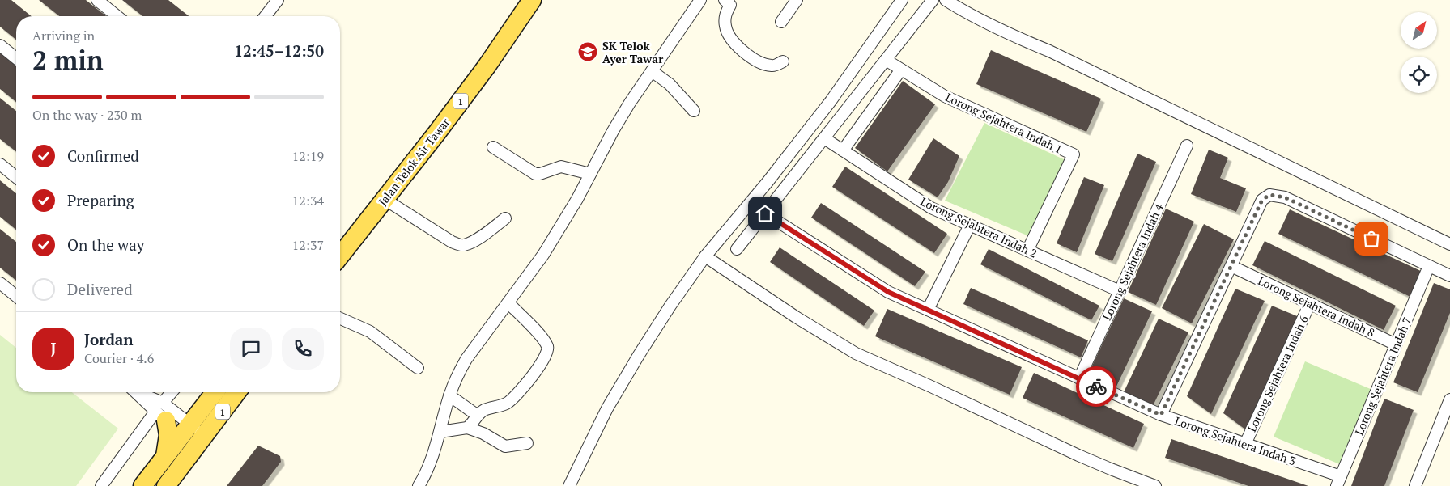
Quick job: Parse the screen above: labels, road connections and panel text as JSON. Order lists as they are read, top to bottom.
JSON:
{
  "streets": {
    "main road": ["1", "Jalan Telok Air Tawar"],
    "street": [
      "Lorong Sejahtera Indah 1",
      "Lorong Sejahtera Indah 2",
      "Lorong Sejahtera Indah 4",
      "Lorong Sejahtera Indah 8",
      "Lorong Sejahtera Indah 6",
      "Lorong Sejahtera Indah 7",
      "Lorong Sejahtera Indah 3"
    ]
  },
  "crossings": [
    ["Lorong Sejahtera Indah 1", "Lorong Sejahtera Indah 2"],
    ["Lorong Sejahtera Indah 2", "Lorong Sejahtera Indah 4"],
    ["Lorong Sejahtera Indah 4", "Lorong Sejahtera Indah 3"],
    ["Lorong Sejahtera Indah 8", "Lorong Sejahtera Indah 6"],
    ["Lorong Sejahtera Indah 8", "Lorong Sejahtera Indah 7"],
    ["Lorong Sejahtera Indah 6", "Lorong Sejahtera Indah 3"],
    ["Lorong Sejahtera Indah 7", "Lorong Sejahtera Indah 3"]
  ],
  "places": {
    "school or university": ["SK Telok Ayer Tawar"]
  },
  "north": "top right",
  "page": {
    "heading": ["2 min", "Arriving in", "12:45–12:50"],
    "panel": ["Jordan", "Courier · 4.6"],
    "bar": "On the way · 230 m",
    "list": [
      ["Confirmed", "12:19"],
      ["Preparing", "12:34"],
      ["On the way", "12:37"],
      "Delivered"
    ],
    "round": "J"
  }
}
